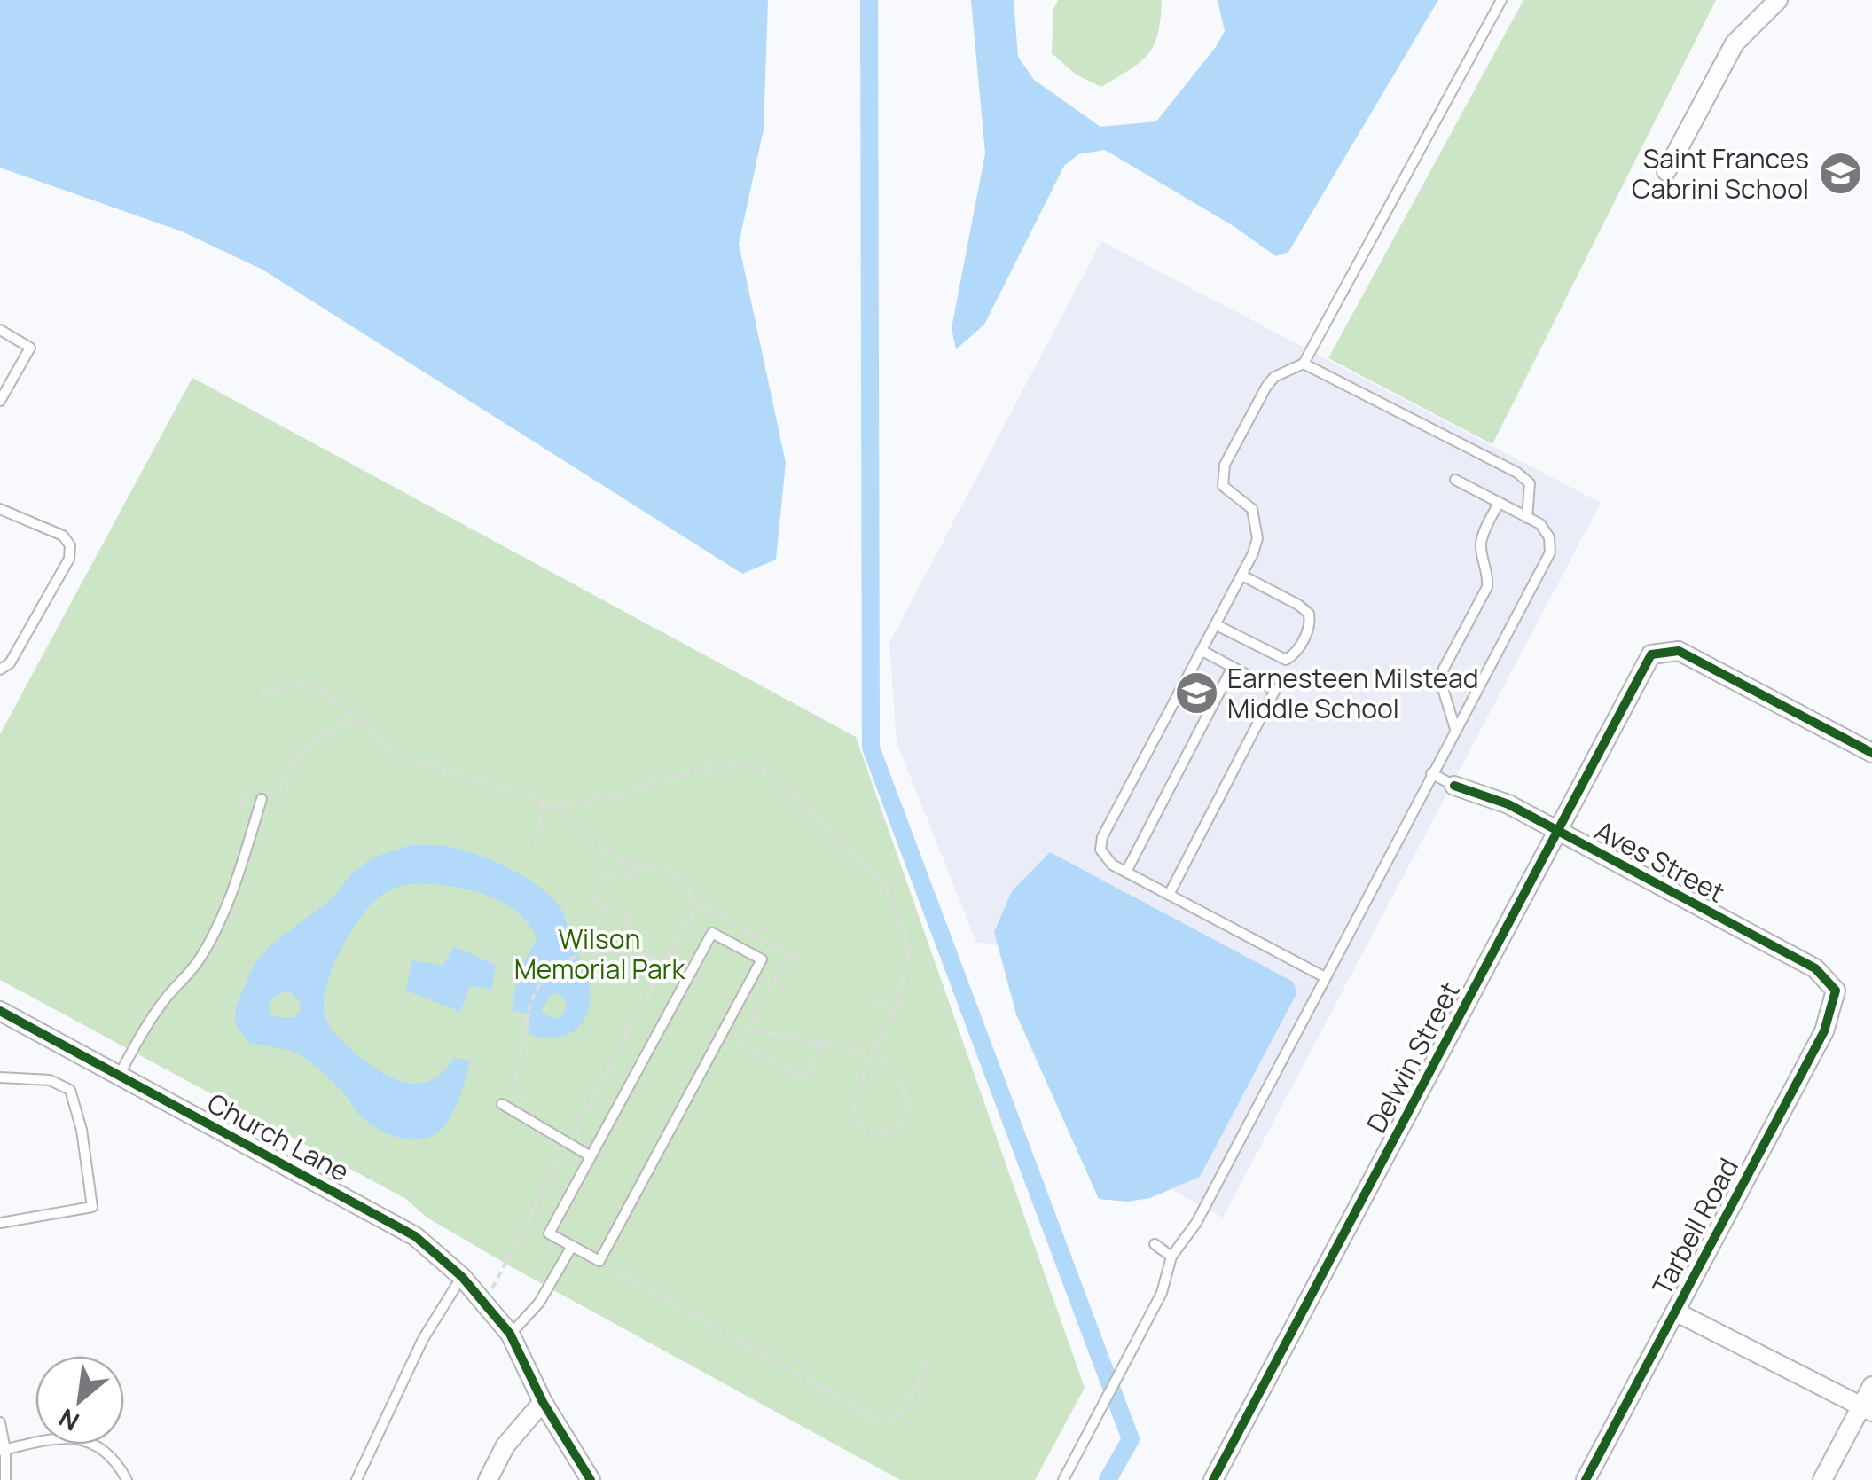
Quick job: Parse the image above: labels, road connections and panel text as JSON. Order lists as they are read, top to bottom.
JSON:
{
  "streets": {
    "street": [
      "Aves Street",
      "Delwin Street",
      "Church Lane",
      "Tarbell Road"
    ]
  },
  "crossings": [
    ["Aves Street", "Delwin Street"],
    ["Aves Street", "Tarbell Road"]
  ],
  "parks": ["Wilson Memorial Park"],
  "places": {
    "school or university": ["Saint Frances Cabrini School", "Earnesteen Milstead Middle School"]
  },
  "north": "bottom left"
}
